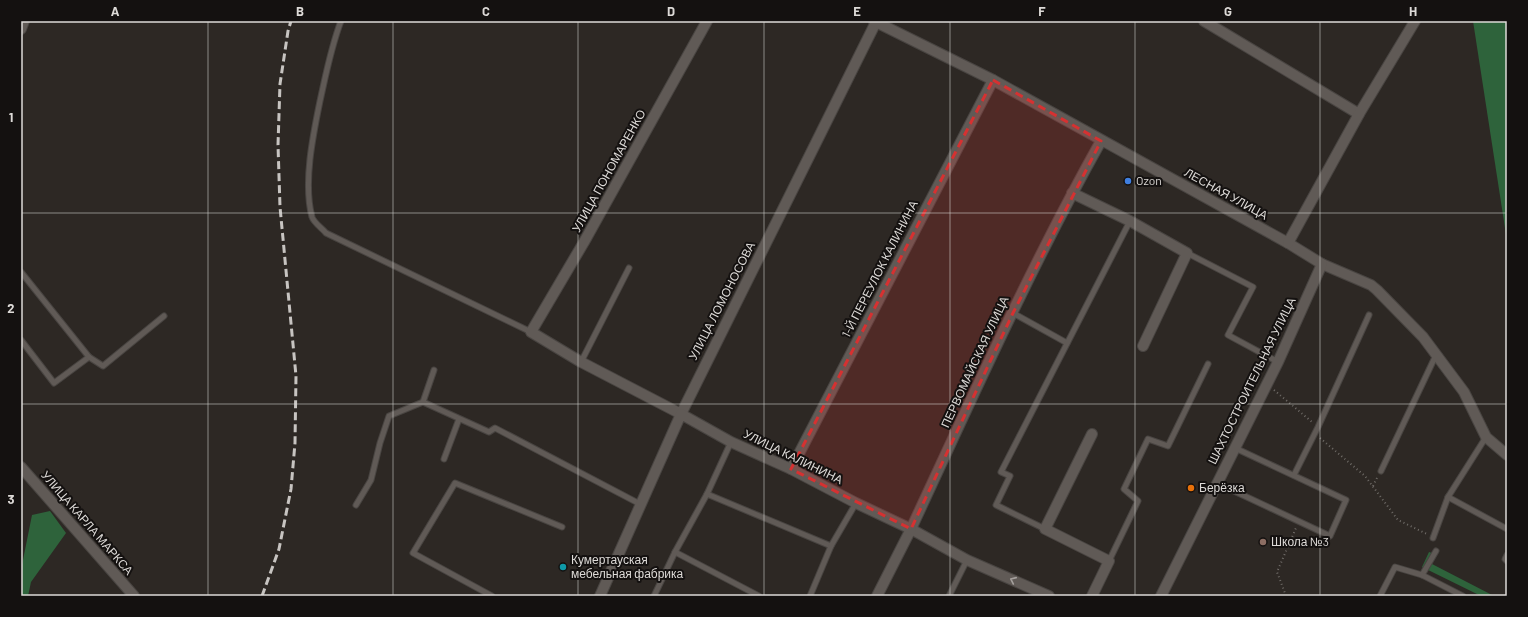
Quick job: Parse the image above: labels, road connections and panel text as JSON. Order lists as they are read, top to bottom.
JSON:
{
  "streets": {
    "street": [
      "УЛИЦА ПОНОМАРЕНКО",
      "ЛЕСНАЯ УЛИЦА",
      "1-Й ПЕРЕУЛОК КАЛИНИНА",
      "УЛИЦА ЛОМОНОСОВА",
      "ПЕРВОМАЙСКАЯ УЛИЦА",
      "ШАХТОСТРОИТЕЛЬНАЯ УЛИЦА",
      "УЛИЦА КАЛИНИНА",
      "УЛИЦА КАРЛА МАРКСА"
    ]
  },
  "crossings": [
    ["УЛИЦА ПОНОМАРЕНКО", "УЛИЦА КАЛИНИНА"],
    ["ЛЕСНАЯ УЛИЦА", "1-Й ПЕРЕУЛОК КАЛИНИНА"],
    ["ЛЕСНАЯ УЛИЦА", "УЛИЦА ЛОМОНОСОВА"],
    ["ЛЕСНАЯ УЛИЦА", "ПЕРВОМАЙСКАЯ УЛИЦА"],
    ["ЛЕСНАЯ УЛИЦА", "ШАХТОСТРОИТЕЛЬНАЯ УЛИЦА"],
    ["1-Й ПЕРЕУЛОК КАЛИНИНА", "УЛИЦА КАЛИНИНА"],
    ["УЛИЦА ЛОМОНОСОВА", "УЛИЦА КАЛИНИНА"],
    ["ПЕРВОМАЙСКАЯ УЛИЦА", "УЛИЦА КАЛИНИНА"]
  ],
  "places": [
    "Ozon",
    "Берёзка",
    "Школа №3",
    "Кумертауская мебельная фабрика"
  ],
  "grid": {
    "columns": [
      "A",
      "B",
      "C",
      "D",
      "E",
      "F",
      "G",
      "H"
    ],
    "rows": ["1", "2", "3"]
  }
}
